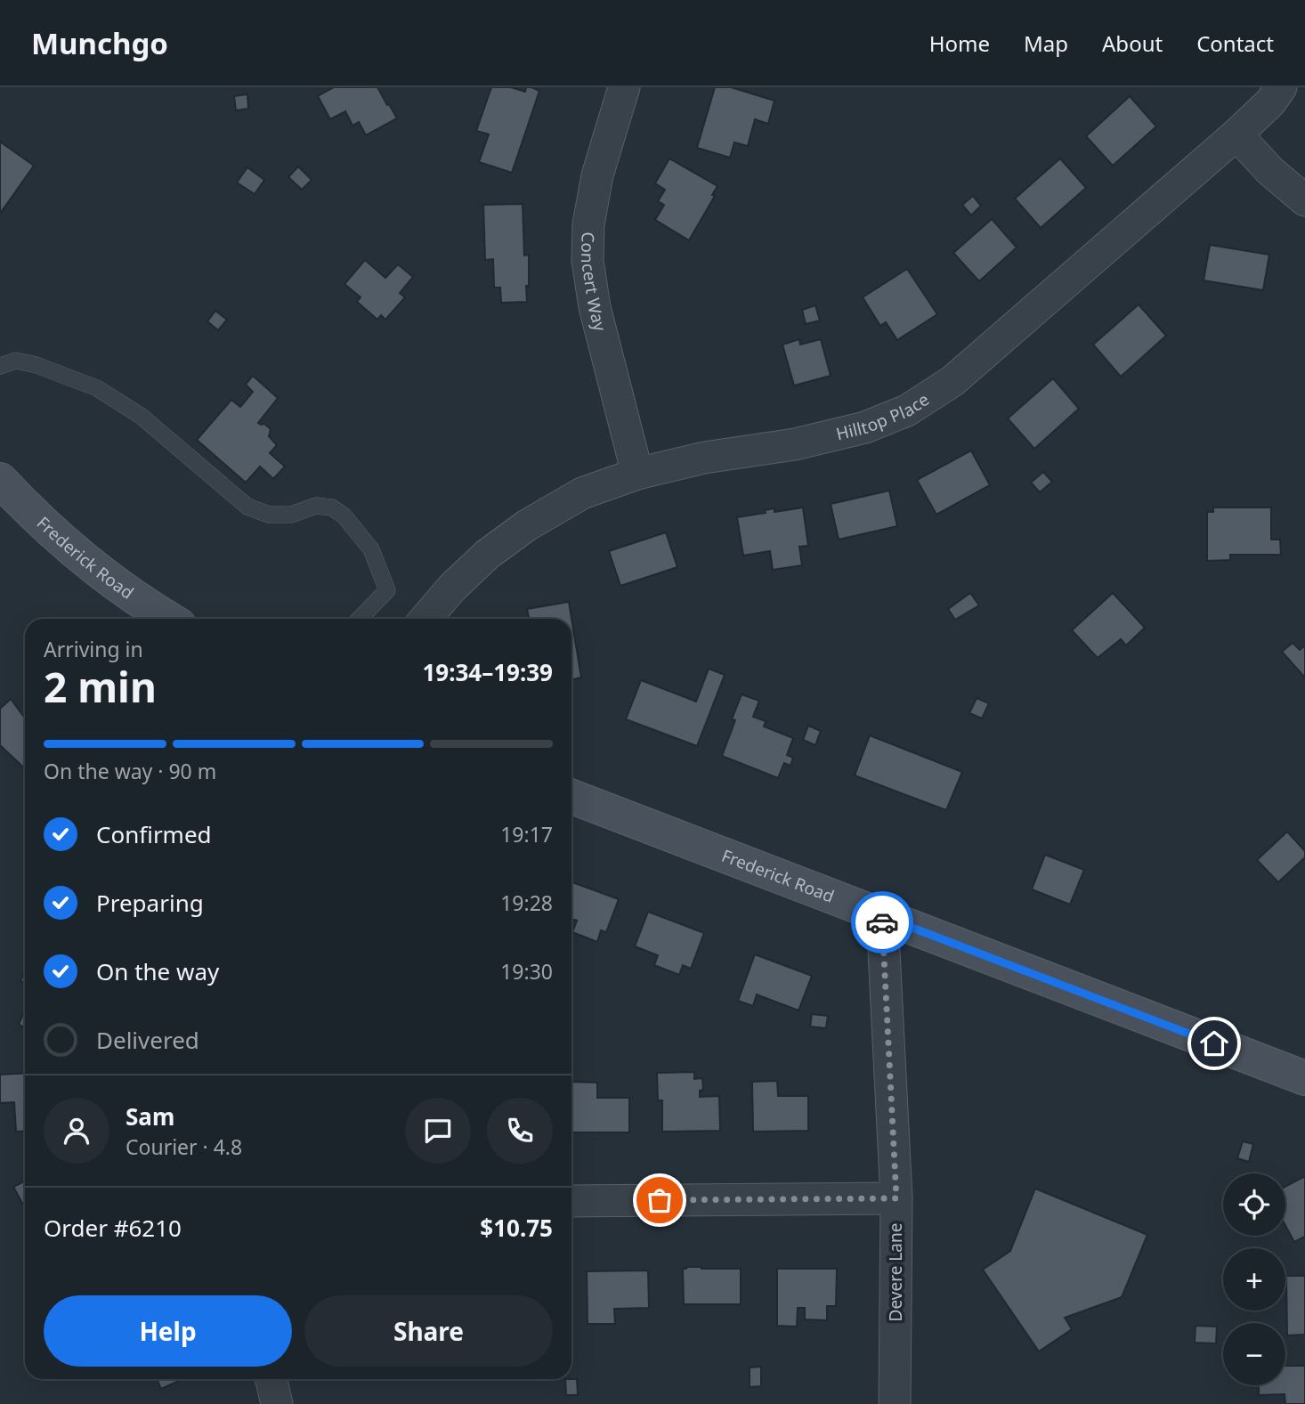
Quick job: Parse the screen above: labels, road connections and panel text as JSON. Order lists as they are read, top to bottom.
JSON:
{
  "streets": {
    "main road": ["Frederick Road"],
    "street": ["Concert Way", "Hilltop Place", "Devere Lane"]
  },
  "crossings": [
    ["Concert Way", "Hilltop Place"],
    ["Frederick Road", "Devere Lane"]
  ],
  "page": {
    "header": "Munchgo",
    "nav": [
      "Home",
      "Map",
      "About",
      "Contact"
    ],
    "heading": ["2 min", "Arriving in", "19:34–19:39"],
    "panel": [
      "Sam",
      "Courier · 4.8",
      "Order #6210",
      "$10.75"
    ],
    "bar": "On the way · 90 m",
    "list": [
      ["Confirmed", "19:17"],
      ["Preparing", "19:28"],
      ["On the way", "19:30"],
      "Delivered"
    ],
    "map_buttons": ["+", "−"],
    "buttons": ["Help", "Share"]
  }
}
